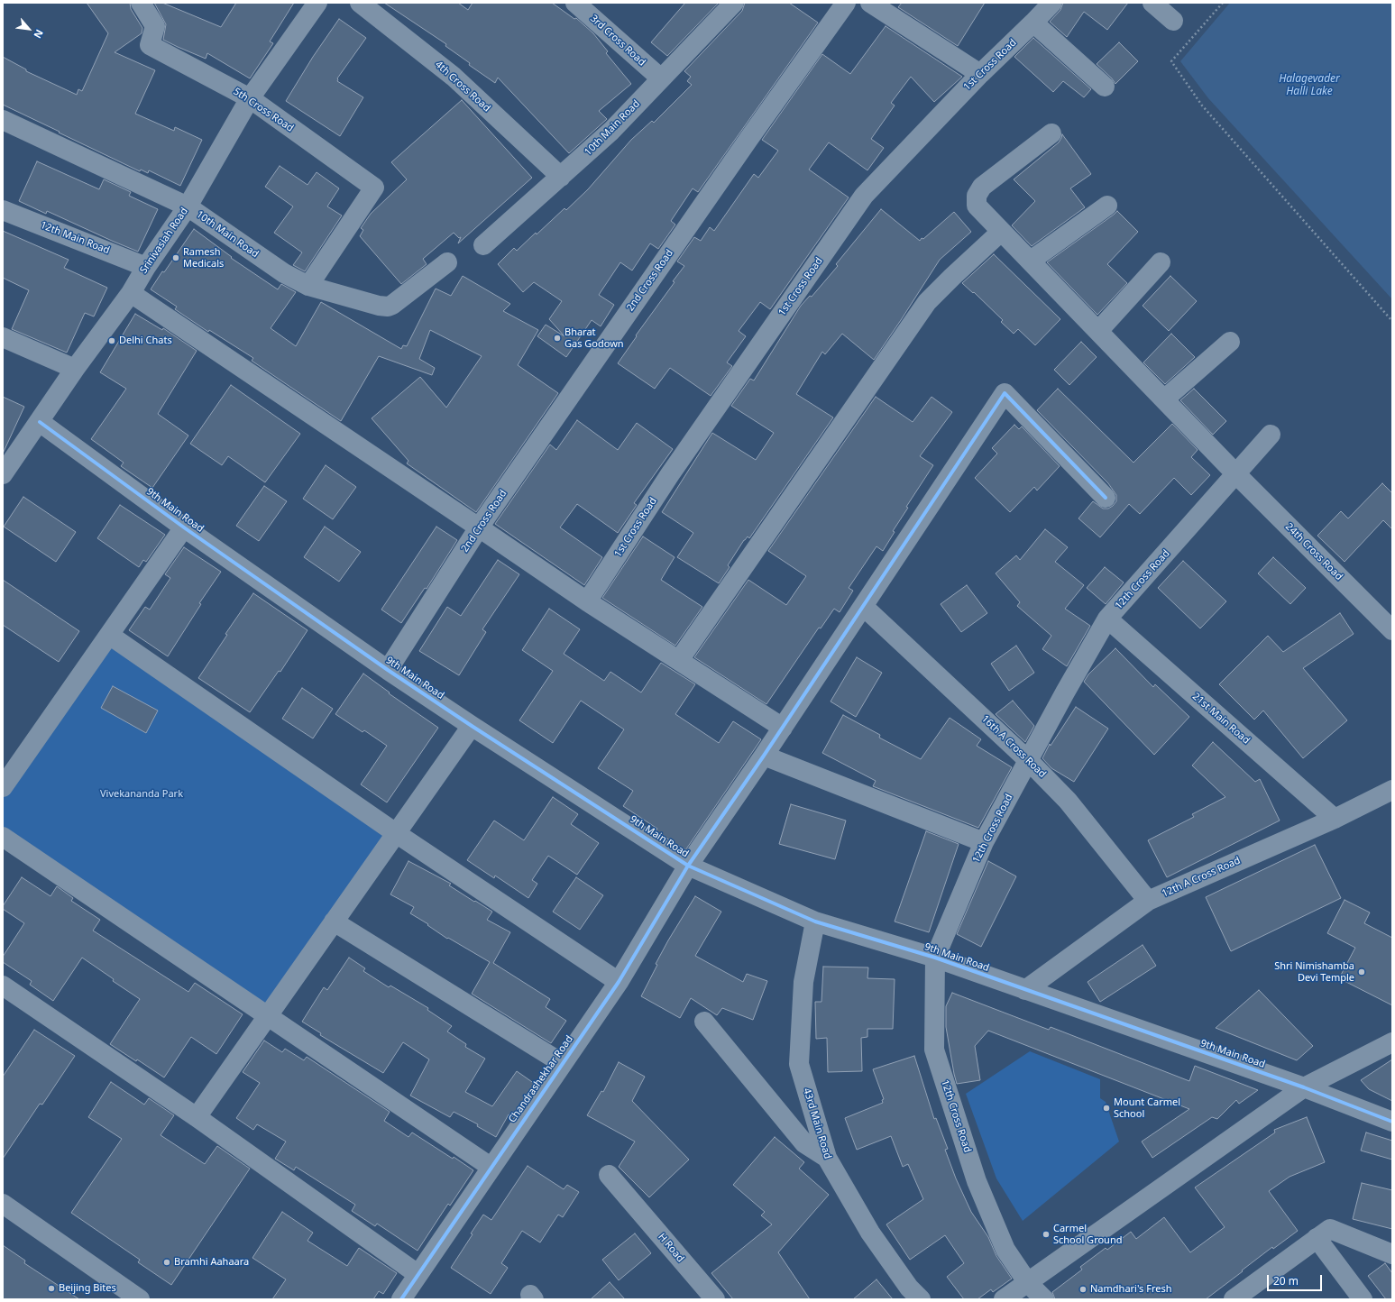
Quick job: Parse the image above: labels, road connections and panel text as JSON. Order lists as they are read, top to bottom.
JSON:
{
  "streets": {
    "street": [
      "3rd Cross Road",
      "1st Cross Road",
      "4th Cross Road",
      "5th Cross Road",
      "10th Main Road",
      "12th Main Road",
      "Srinivasiah Road",
      "2nd Cross Road",
      "9th Main Road",
      "24th Cross Road",
      "12th Cross Road",
      "21st Main Road",
      "16th A Cross Road",
      "12th A Cross Road",
      "Chandrashekhar Road",
      "43rd Main Road",
      "H Road"
    ]
  },
  "crossings": [
    ["3rd Cross Road", "10th Main Road"],
    ["4th Cross Road", "10th Main Road"],
    ["5th Cross Road", "10th Main Road"],
    ["5th Cross Road", "Srinivasiah Road"],
    ["10th Main Road", "Srinivasiah Road"],
    ["12th Main Road", "Srinivasiah Road"],
    ["Srinivasiah Road", "9th Main Road"],
    ["2nd Cross Road", "9th Main Road"],
    ["9th Main Road", "12th Cross Road"],
    ["9th Main Road", "12th A Cross Road"],
    ["9th Main Road", "Chandrashekhar Road"],
    ["9th Main Road", "43rd Main Road"],
    ["24th Cross Road", "12th Cross Road"],
    ["12th Cross Road", "21st Main Road"],
    ["12th Cross Road", "16th A Cross Road"],
    ["21st Main Road", "12th A Cross Road"],
    ["16th A Cross Road", "12th A Cross Road"],
    ["16th A Cross Road", "Chandrashekhar Road"]
  ],
  "water": ["Halagevader Halli Lake"],
  "parks": ["Vivekananda Park"],
  "places": [
    "Ramesh Medicals",
    "Bharat Gas Godown",
    "Delhi Chats",
    "Shri Nimishamba Devi Temple",
    "Mount Carmel School",
    "Carmel School Ground",
    "Bramhi Aahaara",
    "Beijing Bites",
    "Namdhari's Fresh"
  ],
  "scale_bar": "20 m",
  "north": "bottom right"
}
